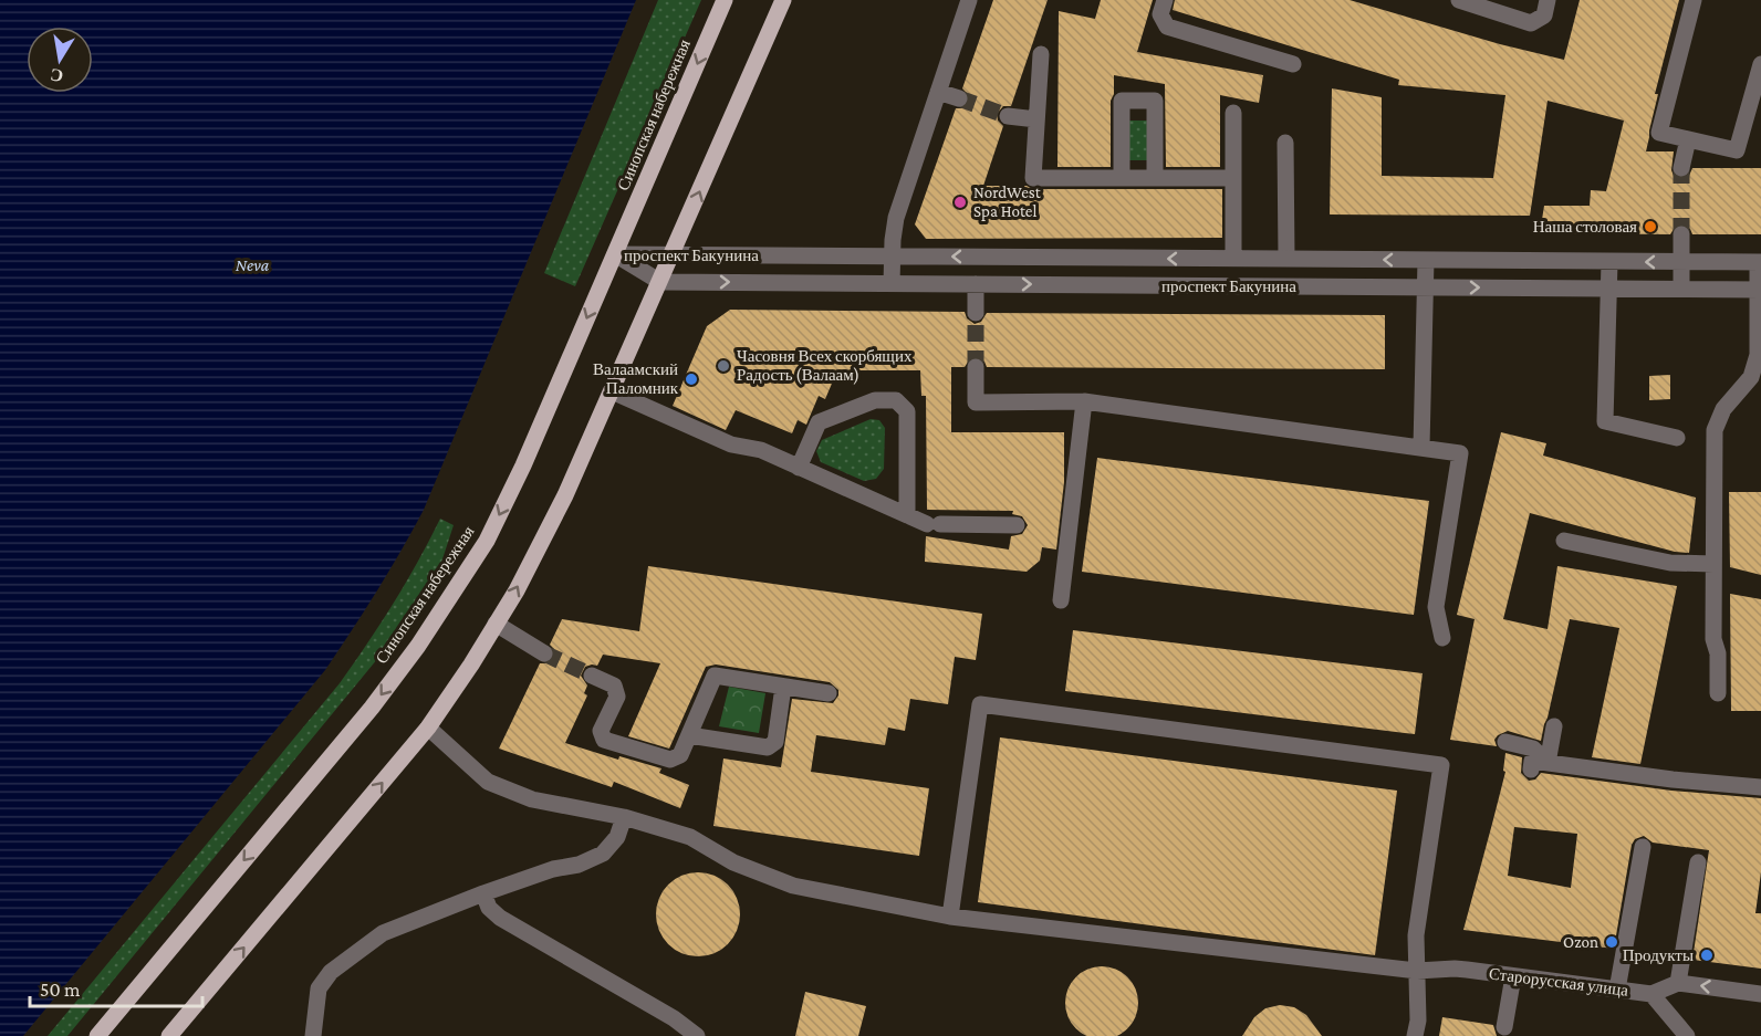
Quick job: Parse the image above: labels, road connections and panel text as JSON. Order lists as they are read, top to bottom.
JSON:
{
  "streets": {
    "main road": ["Синопская набережная"],
    "street": ["проспект Бакунина", "Старорусская улица"]
  },
  "crossings": [
    ["Синопская набережная", "проспект Бакунина"]
  ],
  "water": ["Neva"],
  "places": [
    "NordWest Spa Hotel",
    "Наша столовая",
    "Часовня Всех скорбящих Радость (Валаам)",
    "Валаамский Паломник",
    "Ozon",
    "Продукты"
  ],
  "scale_bar": "50 m",
  "north": "bottom"
}
